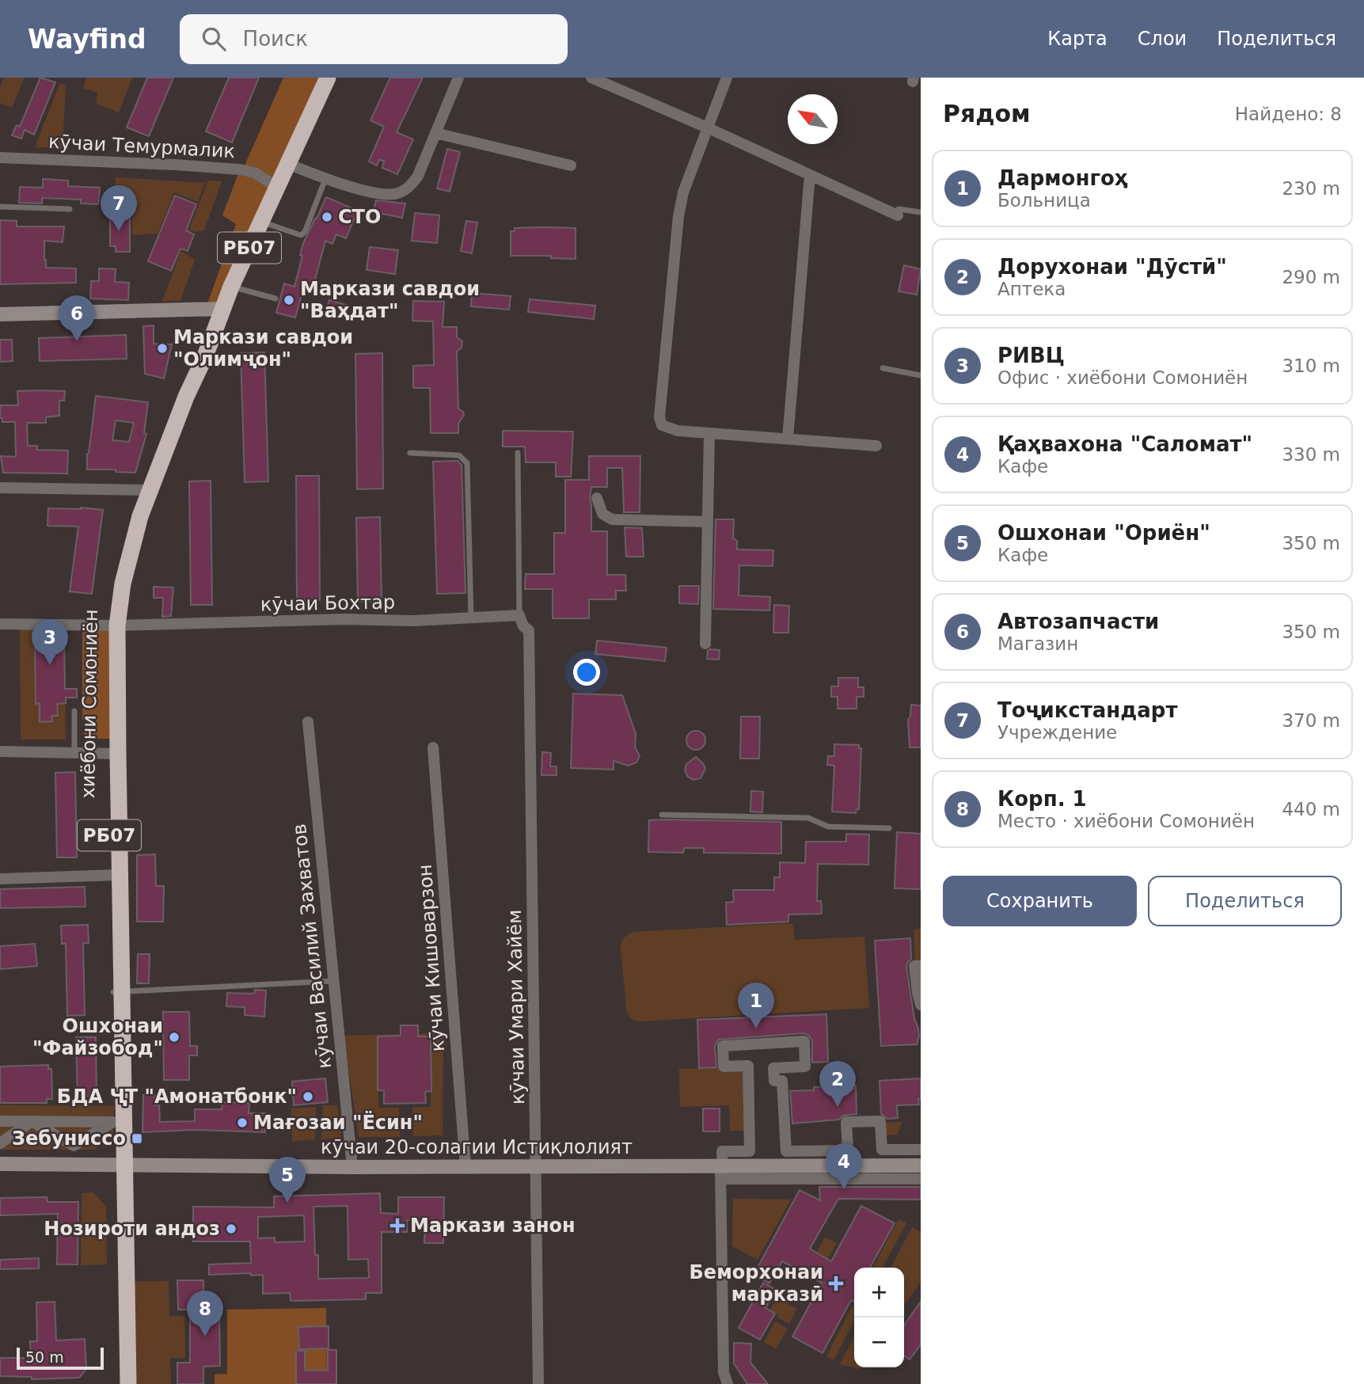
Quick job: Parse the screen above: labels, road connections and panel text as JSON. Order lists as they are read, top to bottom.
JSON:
{
  "streets": {
    "highway": ["РБ07", "хиёбони Сомониён"],
    "street": [
      "кӯчаи Темурмалик",
      "кӯчаи Бохтар",
      "кӯчаи Василий Захватов",
      "кӯчаи Кишоварзон",
      "кӯчаи Умари Хайём",
      "кӯчаи 20-солагии Истиқлолият"
    ]
  },
  "crossings": [
    ["кӯчаи Темурмалик", "РБ07"],
    ["РБ07", "хиёбони Сомониён"],
    ["кӯчаи Бохтар", "хиёбони Сомониён"],
    ["кӯчаи Бохтар", "кӯчаи Умари Хайём"],
    ["хиёбони Сомониён", "кӯчаи 20-солагии Истиқлолият"],
    ["кӯчаи Василий Захватов", "кӯчаи 20-солагии Истиқлолият"],
    ["кӯчаи Кишоварзон", "кӯчаи 20-солагии Истиқлолият"],
    ["кӯчаи Умари Хайём", "кӯчаи 20-солагии Истиқлолият"]
  ],
  "places": {
    "other": [
      "СТО",
      "Маркази савдои \"Ваҳдат\"",
      "Маркази савдои \"Олимҷон\"",
      "Ошхонаи \"Файзобод\"",
      "БДА ҶТ \"Амонатбонк\"",
      "Мағозаи \"Ёсин\"",
      "Нозироти андоз"
    ],
    "transit": ["Зебуниссо"],
    "health": ["Маркази занон", "Беморхонаи марказӣ"]
  },
  "scale_bar": "50 m",
  "north": "top left",
  "page": {
    "header": "Wayfind",
    "search": "Поиск",
    "nav": ["Карта", "Слои", "Поделиться"],
    "heading": ["Рядом", "Найдено: 8"],
    "list": [
      {
        "mark": "1",
        "name": "Дармонгоҳ",
        "note": "Больница",
        "value": "230 m"
      },
      {
        "mark": "2",
        "name": "Дорухонаи \"Дӯстӣ\"",
        "note": "Аптека",
        "value": "290 m"
      },
      {
        "mark": "3",
        "name": "РИВЦ",
        "note": "Офис · хиёбони Сомониён",
        "value": "310 m"
      },
      {
        "mark": "4",
        "name": "Қаҳвахона \"Саломат\"",
        "note": "Кафе",
        "value": "330 m"
      },
      {
        "mark": "5",
        "name": "Ошхонаи \"Ориён\"",
        "note": "Кафе",
        "value": "350 m"
      },
      {
        "mark": "6",
        "name": "Автозапчасти",
        "note": "Магазин",
        "value": "350 m"
      },
      {
        "mark": "7",
        "name": "Тоҷикстандарт",
        "note": "Учреждение",
        "value": "370 m"
      },
      {
        "mark": "8",
        "name": "Корп. 1",
        "note": "Место · хиёбони Сомониён",
        "value": "440 m"
      }
    ],
    "pins": [
      "7",
      "6",
      "3",
      "1",
      "2",
      "4",
      "5",
      "8"
    ],
    "buttons": ["Сохранить", "Поделиться"],
    "map_buttons": ["+", "−"],
    "scale": "50 m"
  }
}
